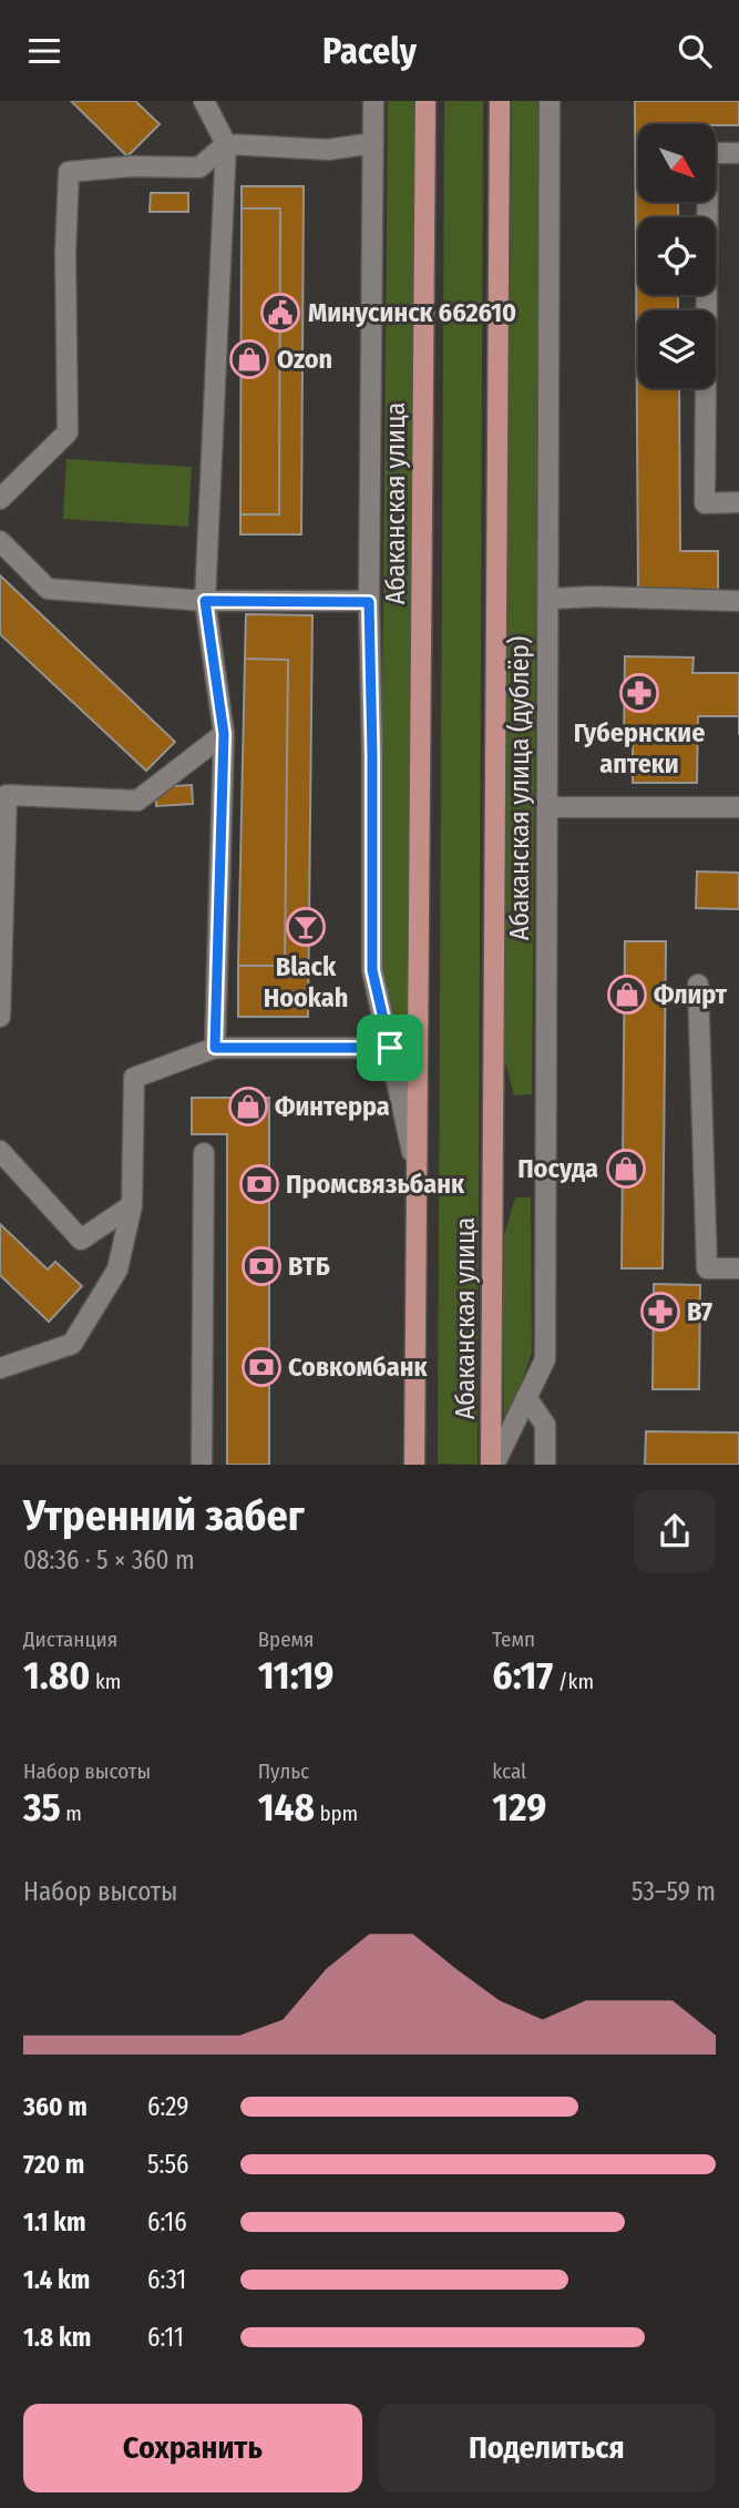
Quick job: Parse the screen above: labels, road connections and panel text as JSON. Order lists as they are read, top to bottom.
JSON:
{
  "streets": {
    "main road": ["Абаканская улица"],
    "street": ["Абаканская улица (дублёр)"]
  },
  "crossings": [
    ["Абаканская улица", "Абаканская улица (дублёр)"]
  ],
  "places": {
    "public building": ["Минусинск 662610"],
    "shop": [
      "Ozon",
      "Флирт",
      "Финтерра",
      "Посуда"
    ],
    "pharmacy": ["Губернские аптеки", "В7"],
    "bar": ["Black Hookah"],
    "bank": ["Промсвязьбанк", "ВТБ", "Совкомбанк"]
  },
  "north": "bottom right",
  "page": {
    "header": "Pacely",
    "heading": ["Утренний забег", "08:36 · 5 × 360 m"],
    "stats": [
      ["Дистанция", "1.80 km"],
      ["Время", "11:19"],
      ["Темп", "6:17 /km"],
      ["Набор высоты", "35 m"],
      ["Пульс", "148 bpm"],
      ["kcal", "129"]
    ],
    "chart": ["Набор высоты", "53–59 m"],
    "list": [
      {
        "name": "360 m",
        "note": "6:29"
      },
      {
        "name": "720 m",
        "note": "5:56"
      },
      {
        "name": "1.1 km",
        "note": "6:16"
      },
      {
        "name": "1.4 km",
        "note": "6:31"
      },
      {
        "name": "1.8 km",
        "note": "6:11"
      }
    ],
    "buttons": ["Сохранить", "Поделиться"]
  }
}
